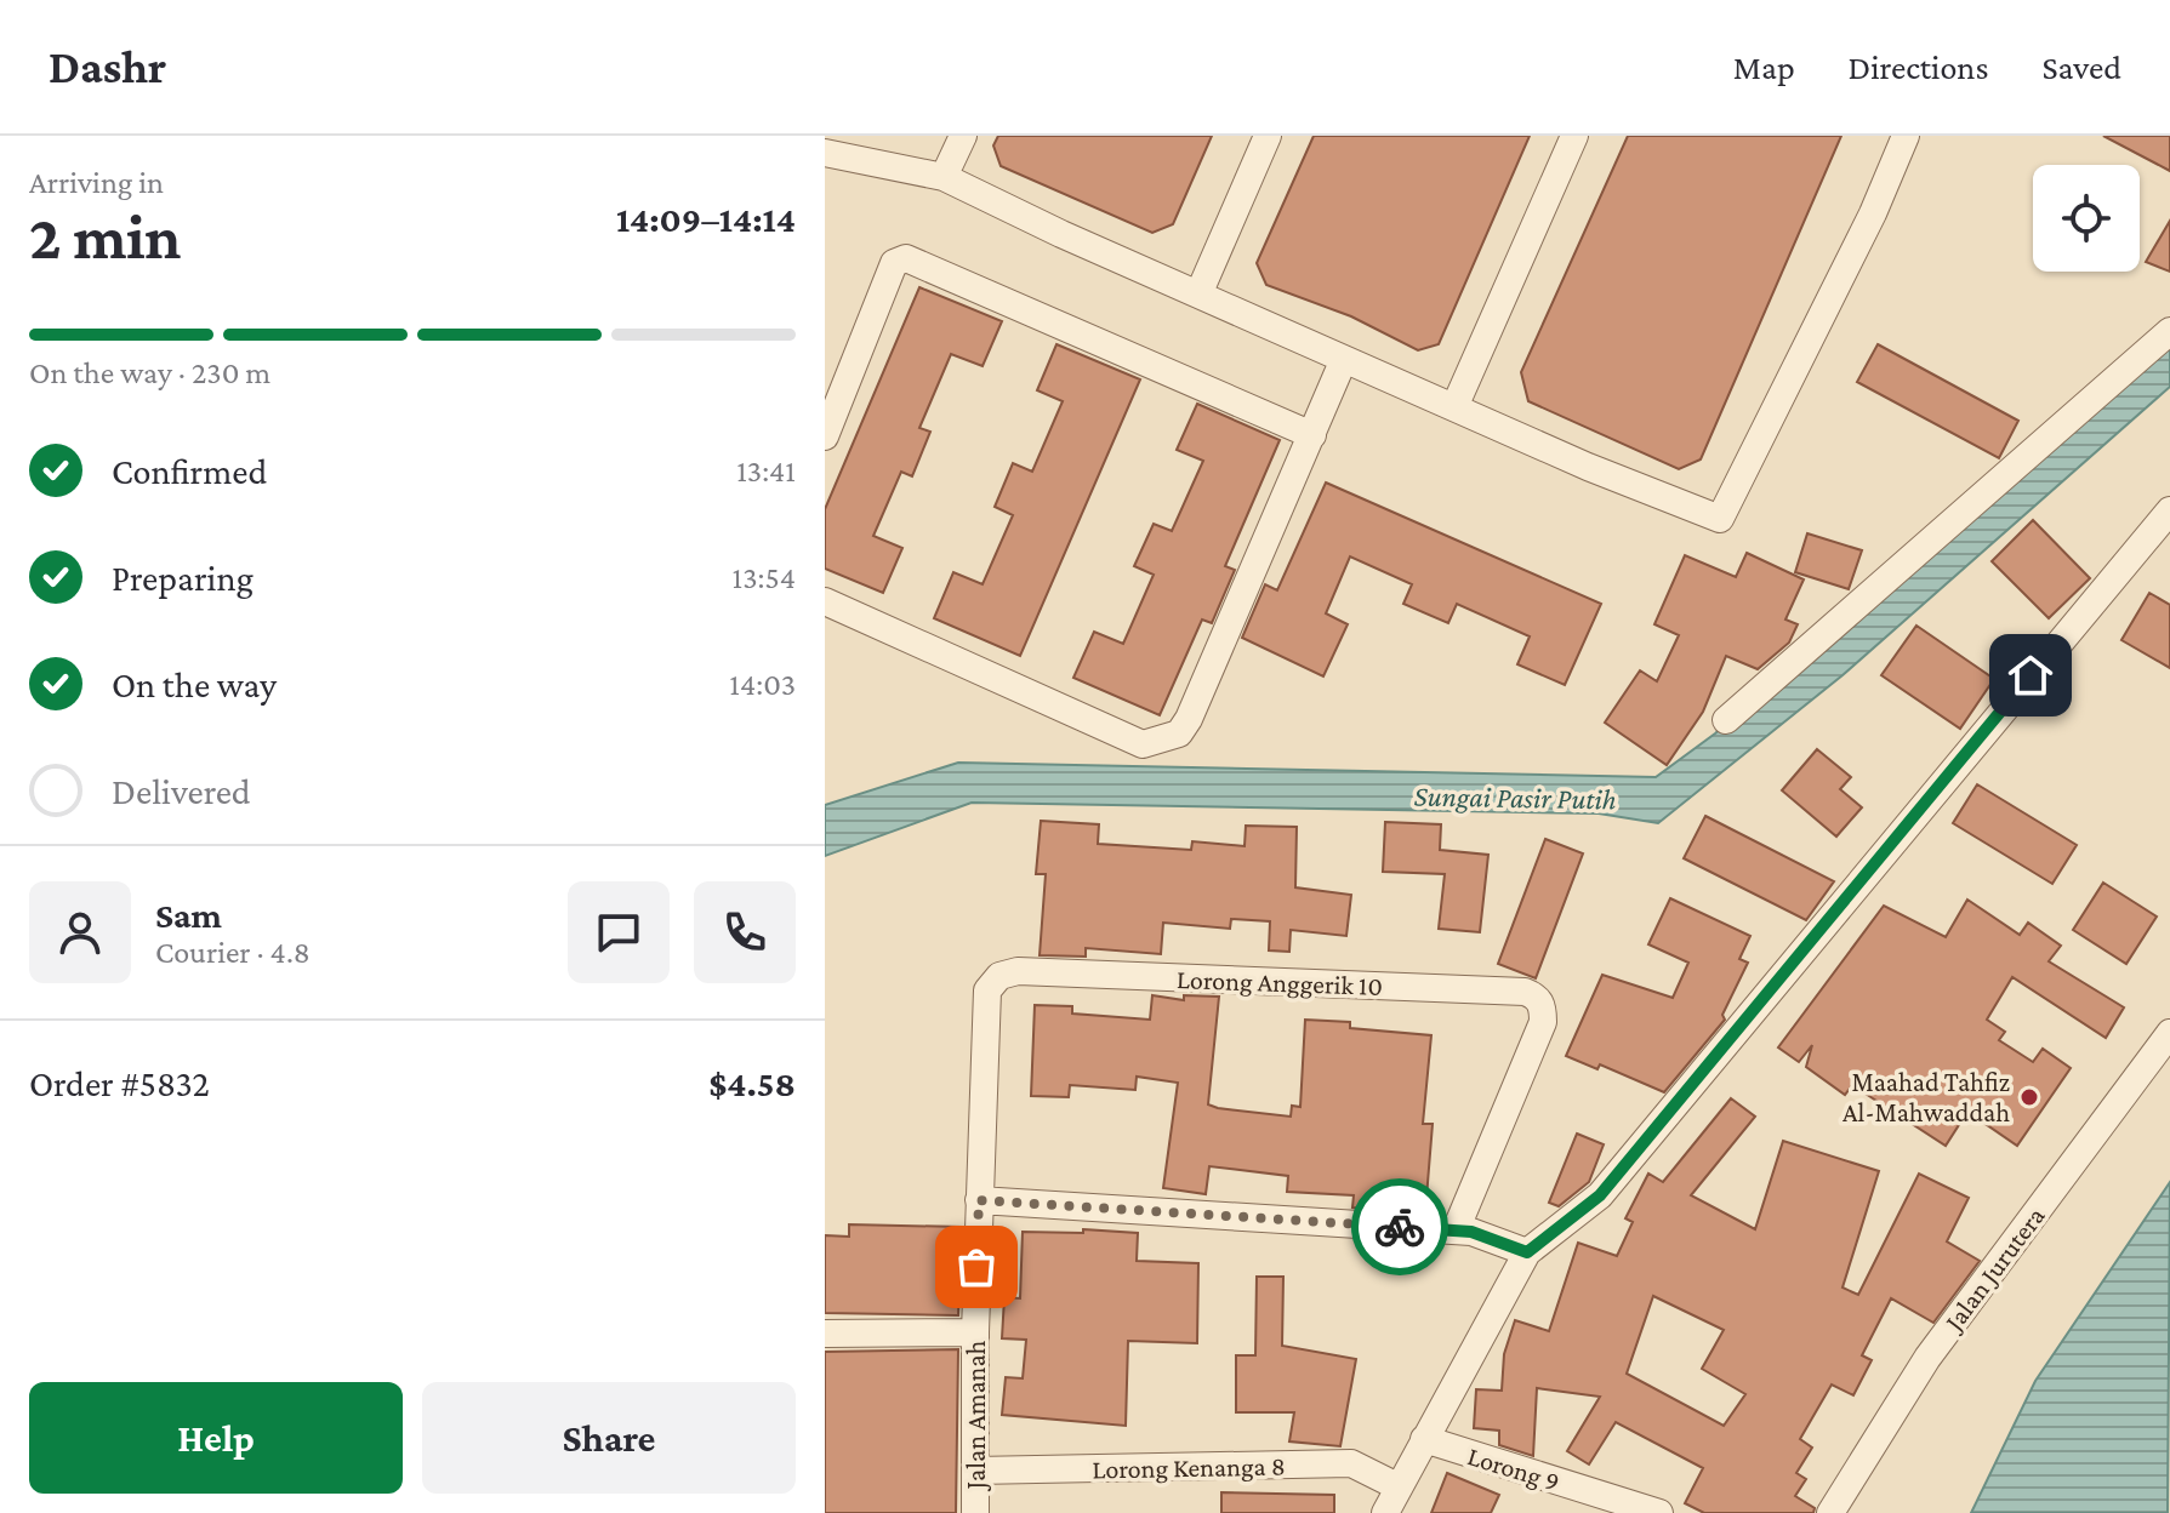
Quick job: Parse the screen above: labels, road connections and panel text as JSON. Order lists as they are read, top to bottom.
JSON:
{
  "streets": {
    "street": [
      "Lorong Anggerik 10",
      "Jalan Jurutera",
      "Jalan Amanah",
      "Lorong Kenanga 8",
      "Lorong 9"
    ]
  },
  "crossings": [
    ["Lorong Anggerik 10", "Jalan Amanah"],
    ["Jalan Amanah", "Lorong Kenanga 8"]
  ],
  "water": ["Sungai Pasir Putih"],
  "places": ["Maahad Tahfiz Al-Mahwaddah"],
  "page": {
    "header": "Dashr",
    "nav": ["Map", "Directions", "Saved"],
    "heading": ["2 min", "Arriving in", "14:09–14:14"],
    "panel": [
      "Sam",
      "Courier · 4.8",
      "Order #5832",
      "$4.58"
    ],
    "bar": "On the way · 230 m",
    "list": [
      ["Confirmed", "13:41"],
      ["Preparing", "13:54"],
      ["On the way", "14:03"],
      "Delivered"
    ],
    "buttons": ["Help", "Share"]
  }
}
